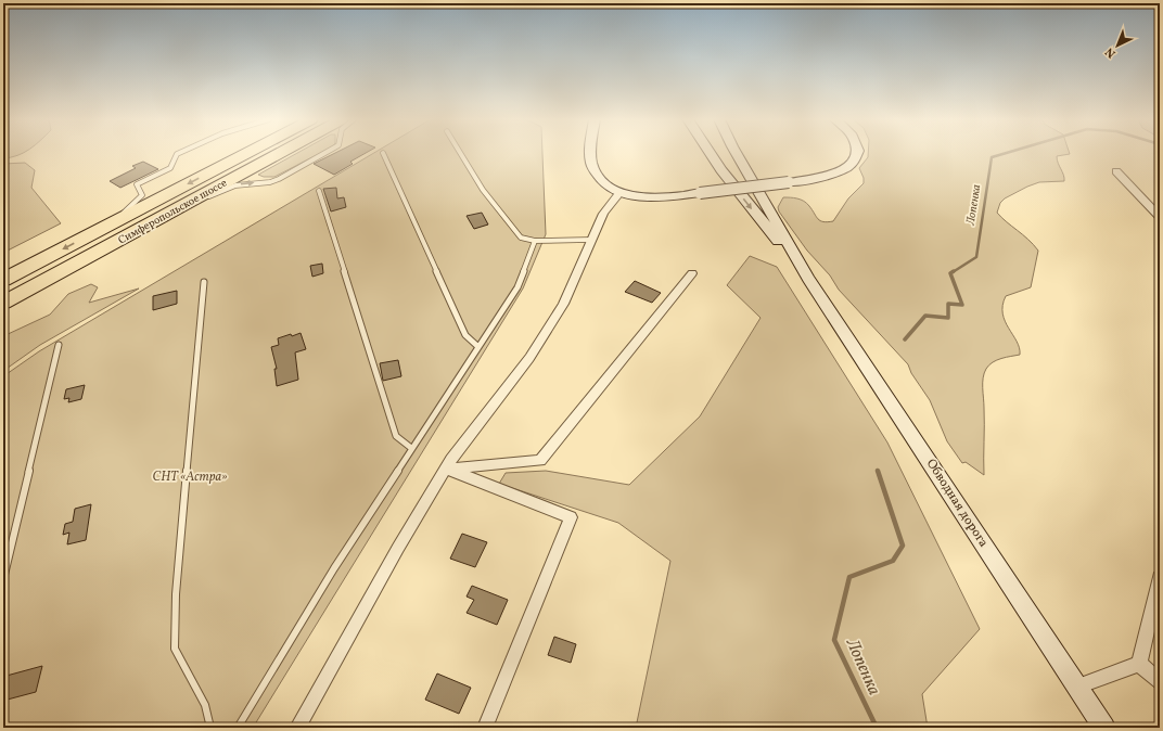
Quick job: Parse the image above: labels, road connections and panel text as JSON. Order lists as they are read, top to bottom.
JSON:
{
  "streets": {
    "highway": ["Симферопольское шоссе"],
    "main road": ["Обводная дорога"]
  },
  "water": ["Лопенка"],
  "parks": ["СНТ «Астра»"],
  "north": "bottom left"
}
